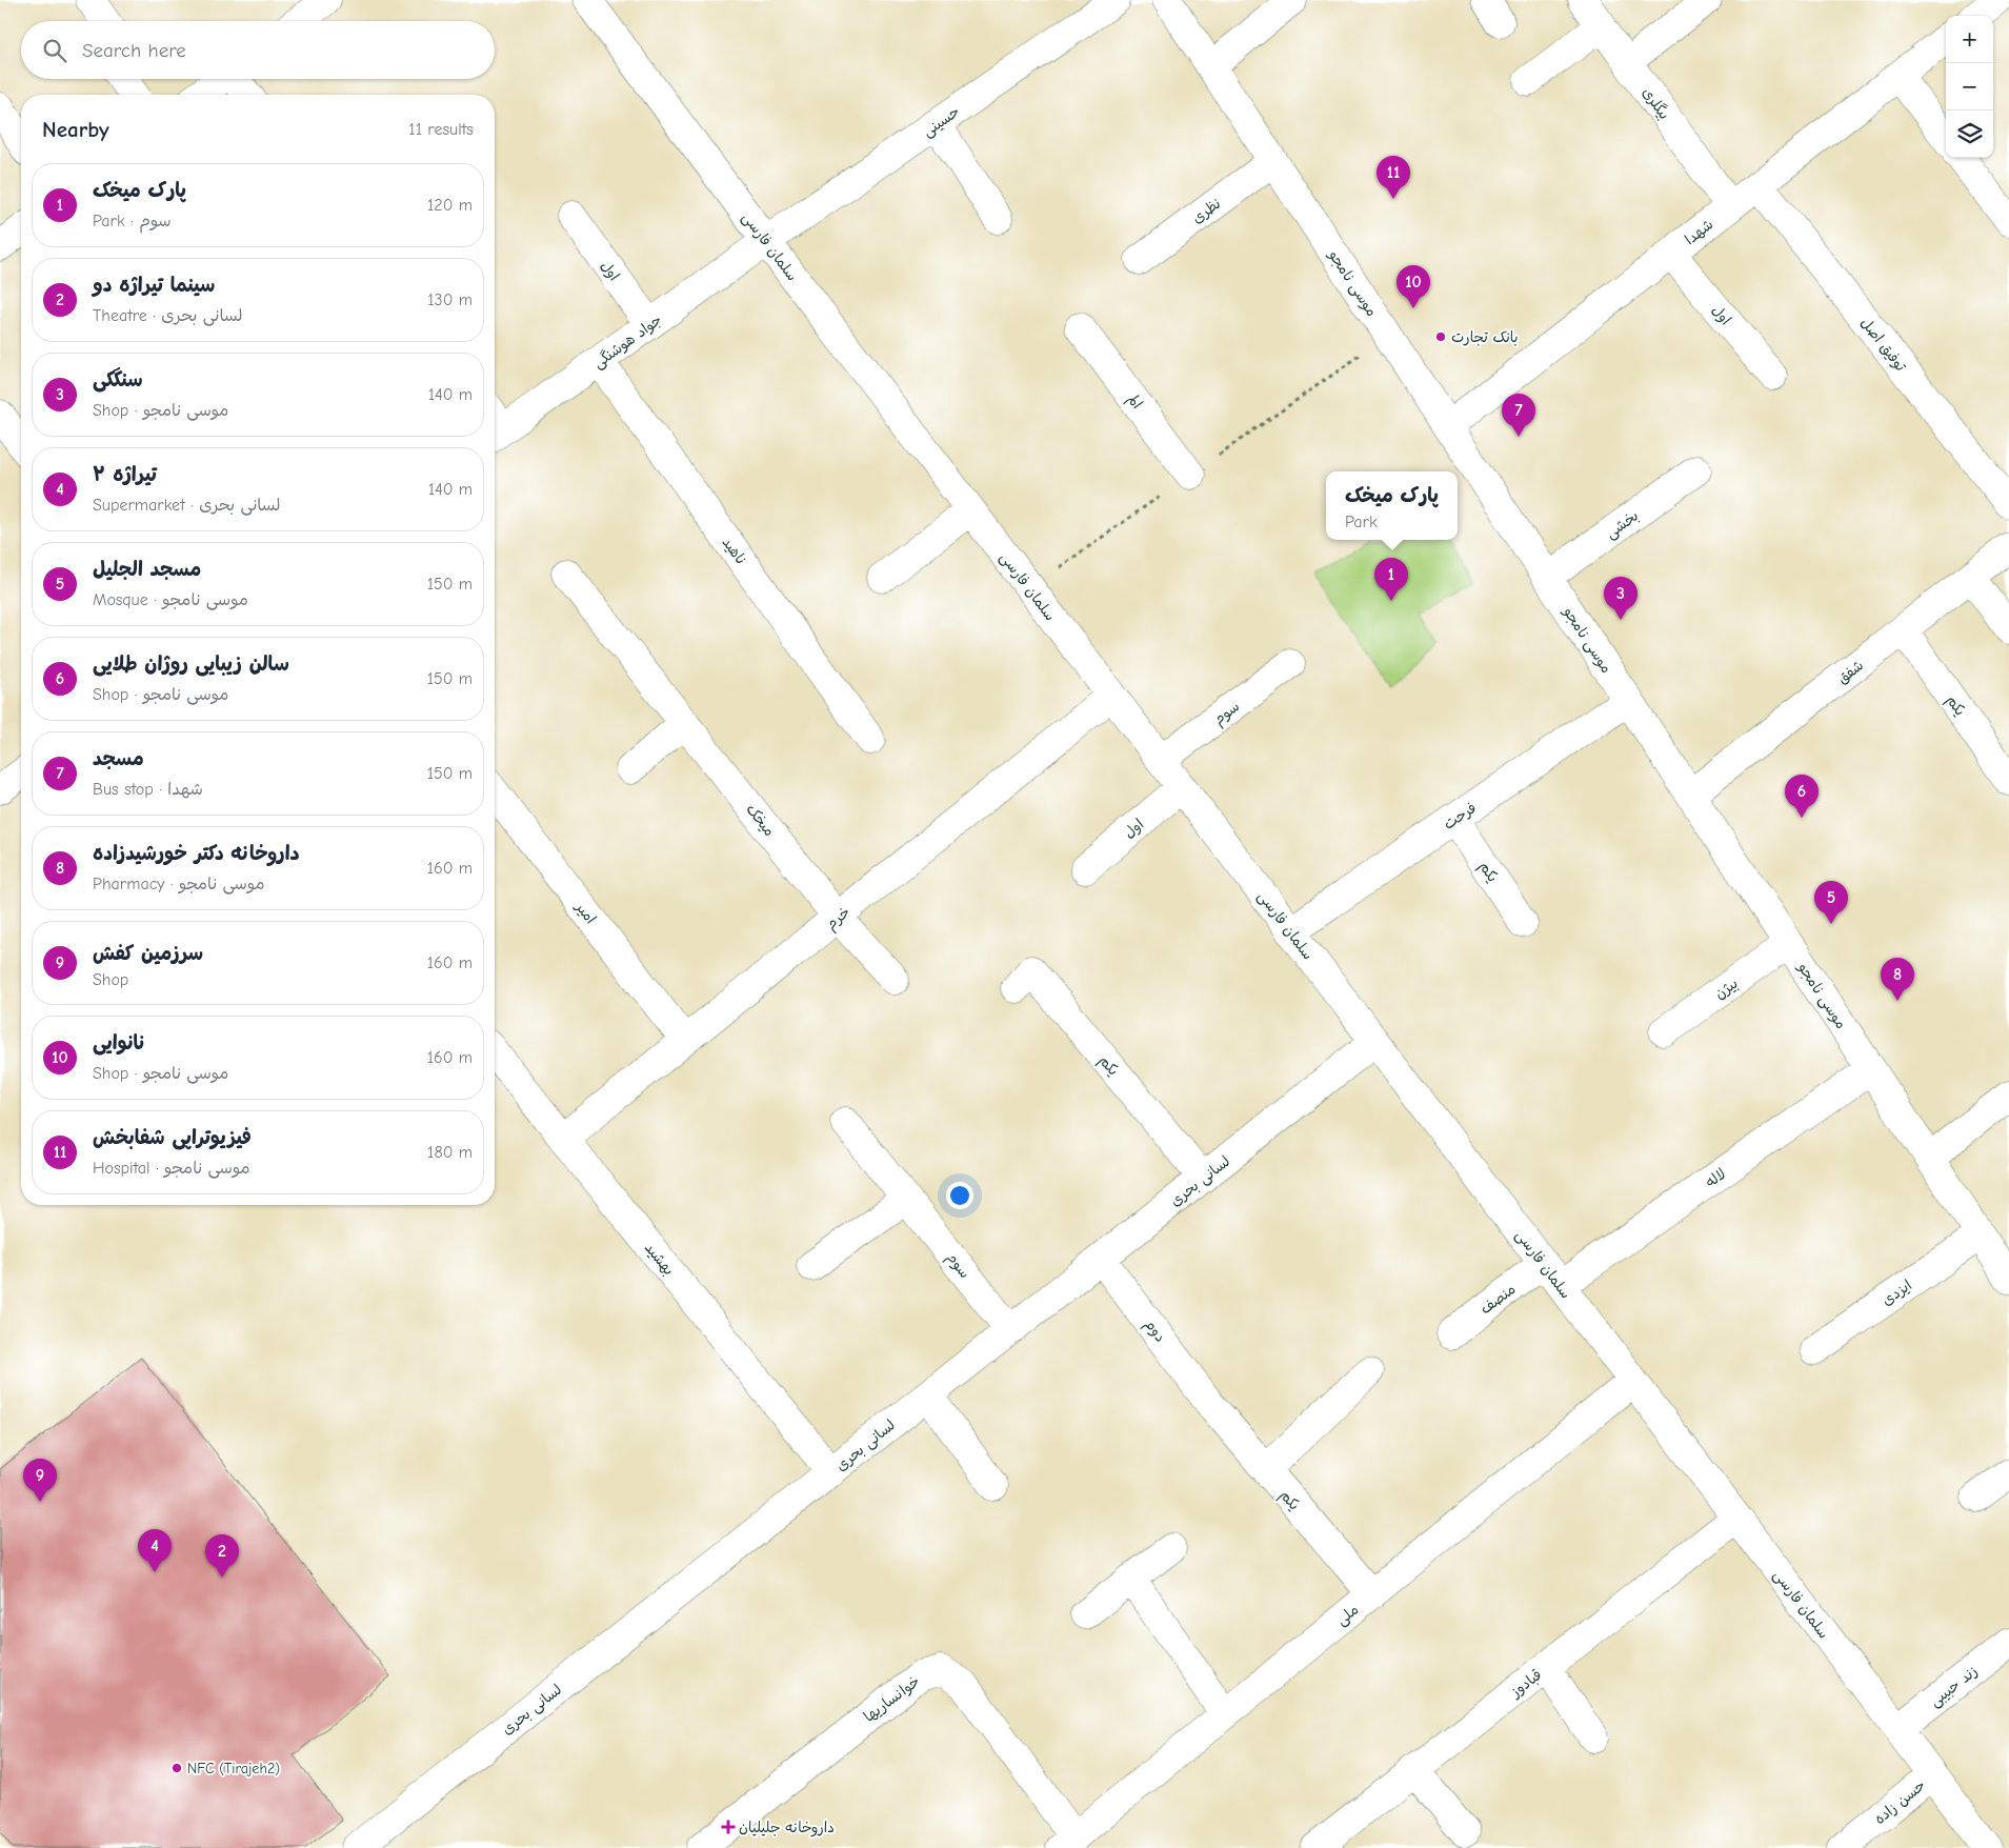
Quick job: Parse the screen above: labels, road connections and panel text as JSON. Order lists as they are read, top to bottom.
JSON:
{
  "streets": {
    "street": [
      "بیگلری",
      "حسینی",
      "نظری",
      "شهدا",
      "سلمان فارسی",
      "اول",
      "موسی نامجو",
      "جواد هوشنگی",
      "توفیق اصل",
      "الم",
      "بخشی",
      "ناهید",
      "شفق",
      "یکم",
      "سوم",
      "فرحت",
      "میخک",
      "امیر",
      "خرم",
      "بیژن",
      "لاله",
      "لسانی بحری",
      "بهشید",
      "ایزدی",
      "منصف",
      "دوم",
      "ملی",
      "قبادوز",
      "زند حبیبی",
      "خوانساریها",
      "حسن زاده"
    ]
  },
  "crossings": [
    ["بیگلری", "شهدا"],
    ["حسینی", "سلمان فارسی"],
    ["حسینی", "جواد هوشنگی"],
    ["نظری", "موسی نامجو"],
    ["شهدا", "اول"],
    ["شهدا", "موسی نامجو"],
    ["شهدا", "توفیق اصل"],
    ["سلمان فارسی", "اول"],
    ["سلمان فارسی", "جواد هوشنگی"],
    ["سلمان فارسی", "سوم"],
    ["سلمان فارسی", "فرحت"],
    ["سلمان فارسی", "خرم"],
    ["سلمان فارسی", "لاله"],
    ["سلمان فارسی", "لسانی بحری"],
    ["سلمان فارسی", "منصف"],
    ["سلمان فارسی", "ملی"],
    ["سلمان فارسی", "قبادوز"],
    ["سلمان فارسی", "زند حبیبی"],
    ["سلمان فارسی", "حسن زاده"],
    ["اول", "جواد هوشنگی"],
    ["موسی نامجو", "بخشی"],
    ["موسی نامجو", "شفق"],
    ["موسی نامجو", "فرحت"],
    ["موسی نامجو", "بیژن"],
    ["موسی نامجو", "لاله"],
    ["موسی نامجو", "ایزدی"],
    ["جواد هوشنگی", "ناهید"],
    ["شفق", "یکم"],
    ["یکم", "فرحت"],
    ["یکم", "لسانی بحری"],
    ["یکم", "دوم"],
    ["یکم", "ملی"],
    ["سوم", "لسانی بحری"],
    ["میخک", "خرم"],
    ["امیر", "خرم"],
    ["خرم", "بهشید"],
    ["لاله", "منصف"],
    ["لسانی بحری", "بهشید"],
    ["لسانی بحری", "دوم"],
    ["ملی", "خوانساریها"]
  ],
  "places": {
    "other": ["بانک تجارت", "NFC (Tirajeh2)"],
    "health": ["داروخانه جلیلیان"]
  },
  "page": {
    "map_buttons": ["+", "−"],
    "search": "Search here",
    "heading": ["Nearby", "11 results"],
    "pins": [
      "11",
      "10",
      "7",
      "1",
      "3",
      "6",
      "5",
      "8",
      "9",
      "4",
      "2"
    ],
    "list": [
      {
        "mark": "1",
        "name": "پارک میخک",
        "note": "Park · سوم",
        "value": "120 m"
      },
      {
        "mark": "2",
        "name": "سینما تیراژه دو",
        "note": "Theatre · لسانی بحری",
        "value": "130 m"
      },
      {
        "mark": "3",
        "name": "سنگکی",
        "note": "Shop · موسی نامجو",
        "value": "140 m"
      },
      {
        "mark": "4",
        "name": "تیراژه ۲",
        "note": "Supermarket · لسانی بحری",
        "value": "140 m"
      },
      {
        "mark": "5",
        "name": "مسجد الجلیل",
        "note": "Mosque · موسی نامجو",
        "value": "150 m"
      },
      {
        "mark": "6",
        "name": "سالن زیبایی روژان طلایی",
        "note": "Shop · موسی نامجو",
        "value": "150 m"
      },
      {
        "mark": "7",
        "name": "مسجد",
        "note": "Bus stop · شهدا",
        "value": "150 m"
      },
      {
        "mark": "8",
        "name": "داروخانه دکتر خورشیدزاده",
        "note": "Pharmacy · موسی نامجو",
        "value": "160 m"
      },
      {
        "mark": "9",
        "name": "سرزمین کفش",
        "note": "Shop",
        "value": "160 m"
      },
      {
        "mark": "10",
        "name": "نانوایی",
        "note": "Shop · موسی نامجو",
        "value": "160 m"
      },
      {
        "mark": "11",
        "name": "فیزیوتراپی شفابخش",
        "note": "Hospital · موسی نامجو",
        "value": "180 m"
      }
    ],
    "popup": ["پارک میخک", "Park"]
  }
}
